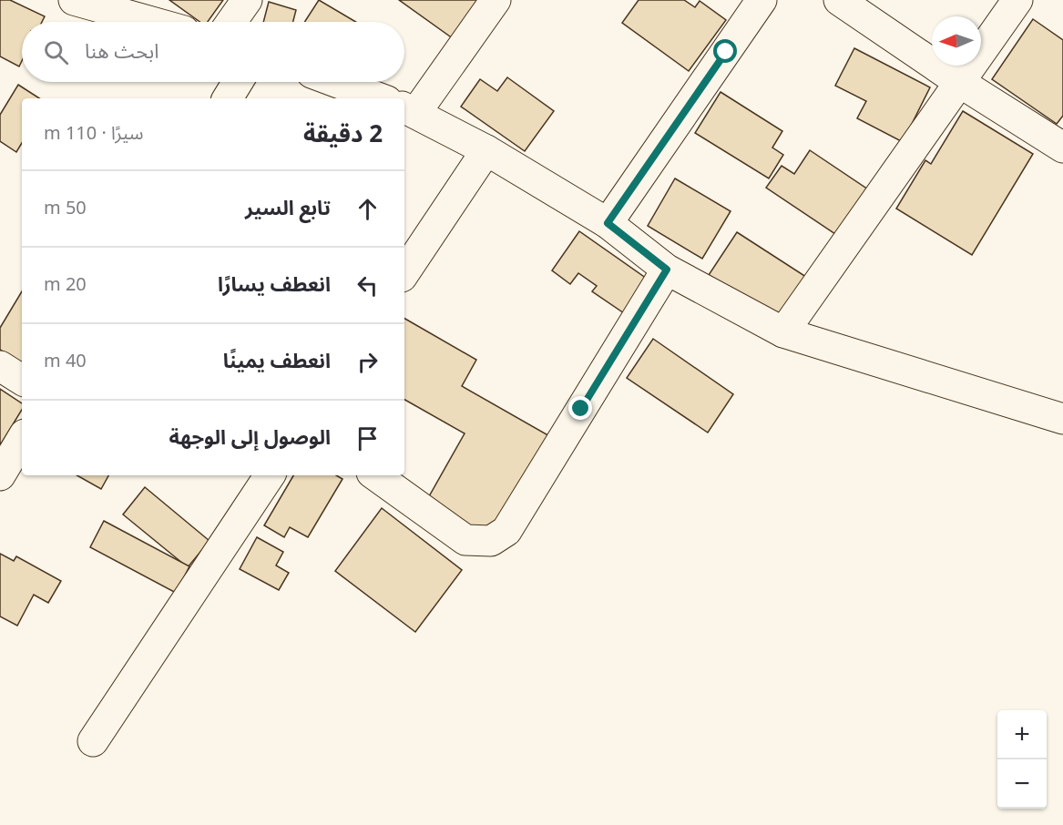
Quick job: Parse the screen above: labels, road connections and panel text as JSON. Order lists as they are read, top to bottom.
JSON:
{
  "north": "left",
  "page": {
    "search": "ابحث هنا",
    "heading": ["2 دقيقة", "سيرًا · 110 m"],
    "list": [
      ["تابع السير", "50 m"],
      ["انعطف يسارًا", "20 m"],
      ["انعطف يمينًا", "40 m"],
      "الوصول إلى الوجهة"
    ],
    "map_buttons": ["+", "−"]
  }
}
